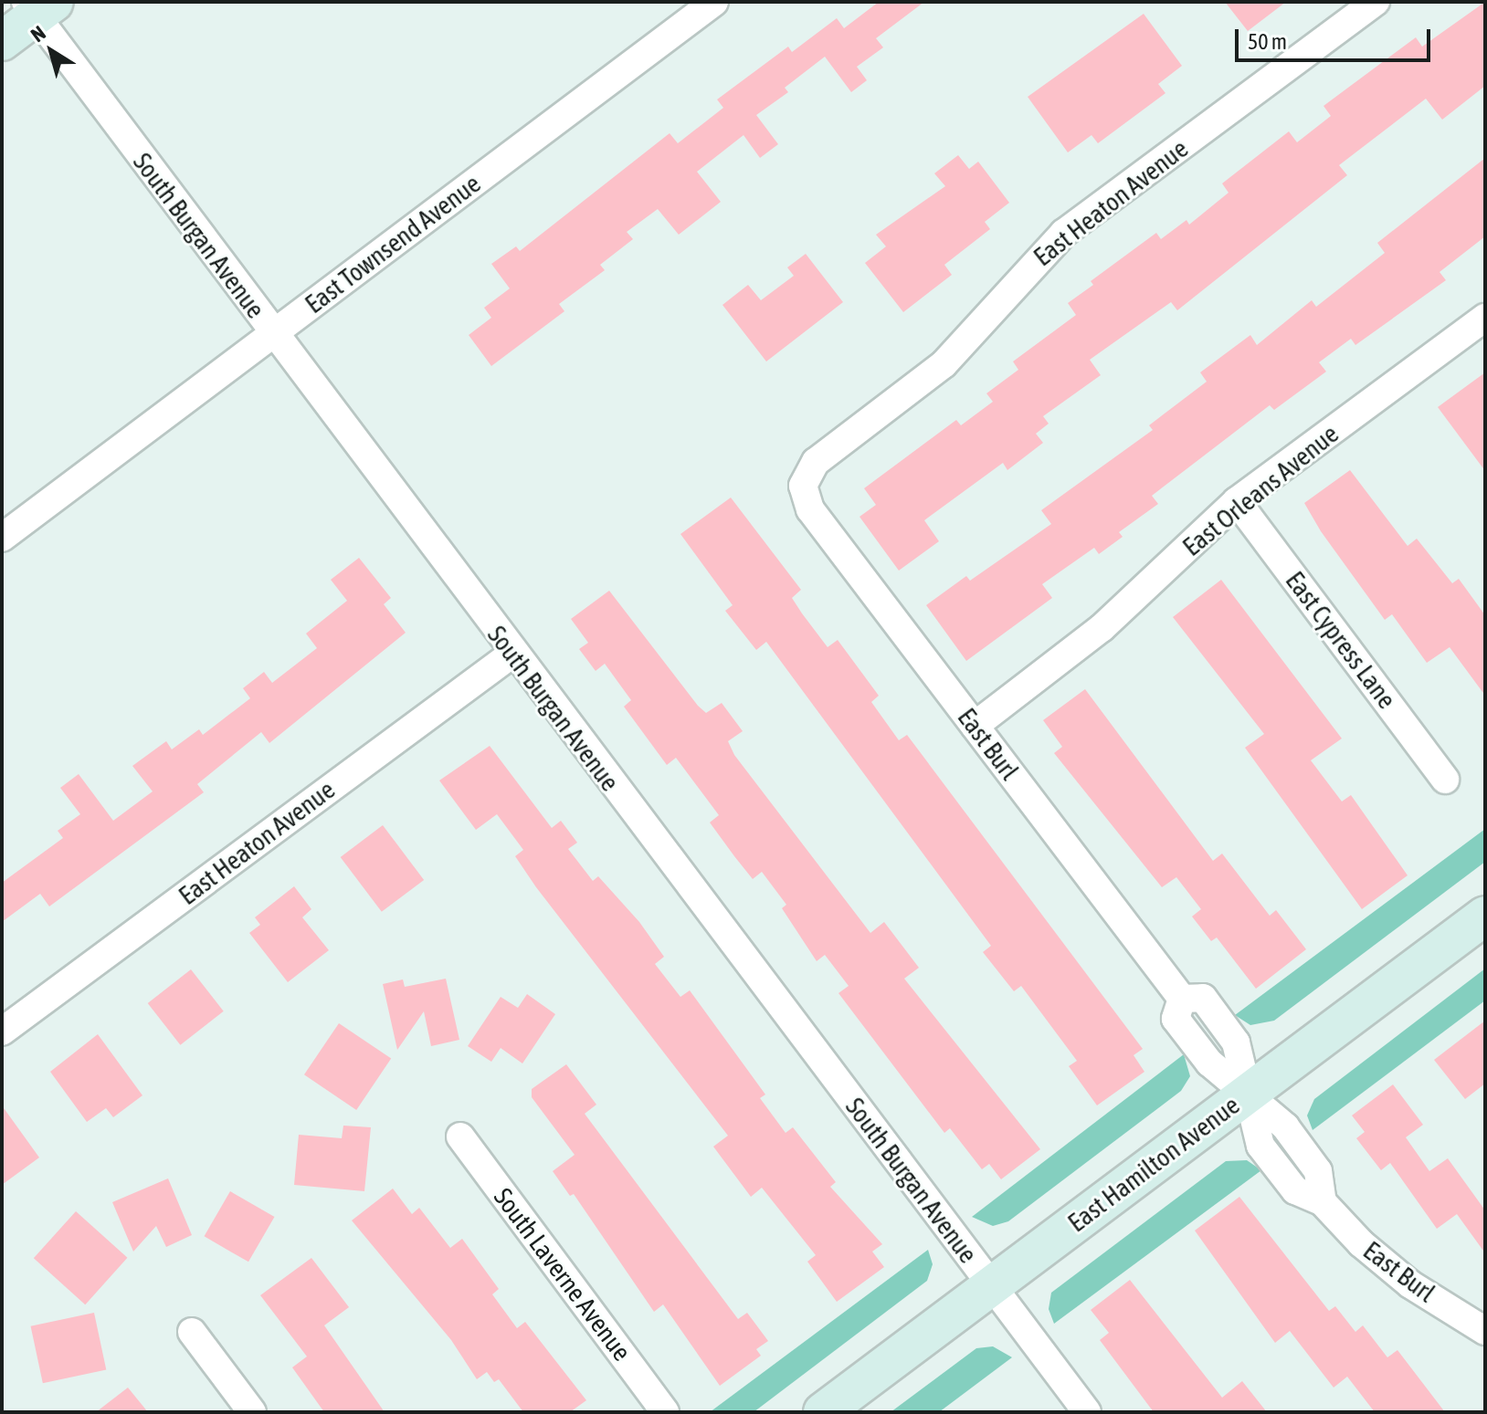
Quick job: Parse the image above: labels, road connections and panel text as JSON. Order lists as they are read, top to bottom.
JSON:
{
  "streets": {
    "street": [
      "East Heaton Avenue",
      "South Burgan Avenue",
      "East Townsend Avenue",
      "East Orleans Avenue",
      "East Cypress Lane",
      "East Burl",
      "East Hamilton Avenue",
      "South Laverne Avenue"
    ]
  },
  "crossings": [
    ["East Heaton Avenue", "South Burgan Avenue"],
    ["East Heaton Avenue", "East Burl"],
    ["South Burgan Avenue", "East Townsend Avenue"],
    ["South Burgan Avenue", "East Hamilton Avenue"],
    ["East Orleans Avenue", "East Cypress Lane"],
    ["East Orleans Avenue", "East Burl"],
    ["East Burl", "East Hamilton Avenue"]
  ],
  "scale_bar": "50 m",
  "north": "top left"
}
